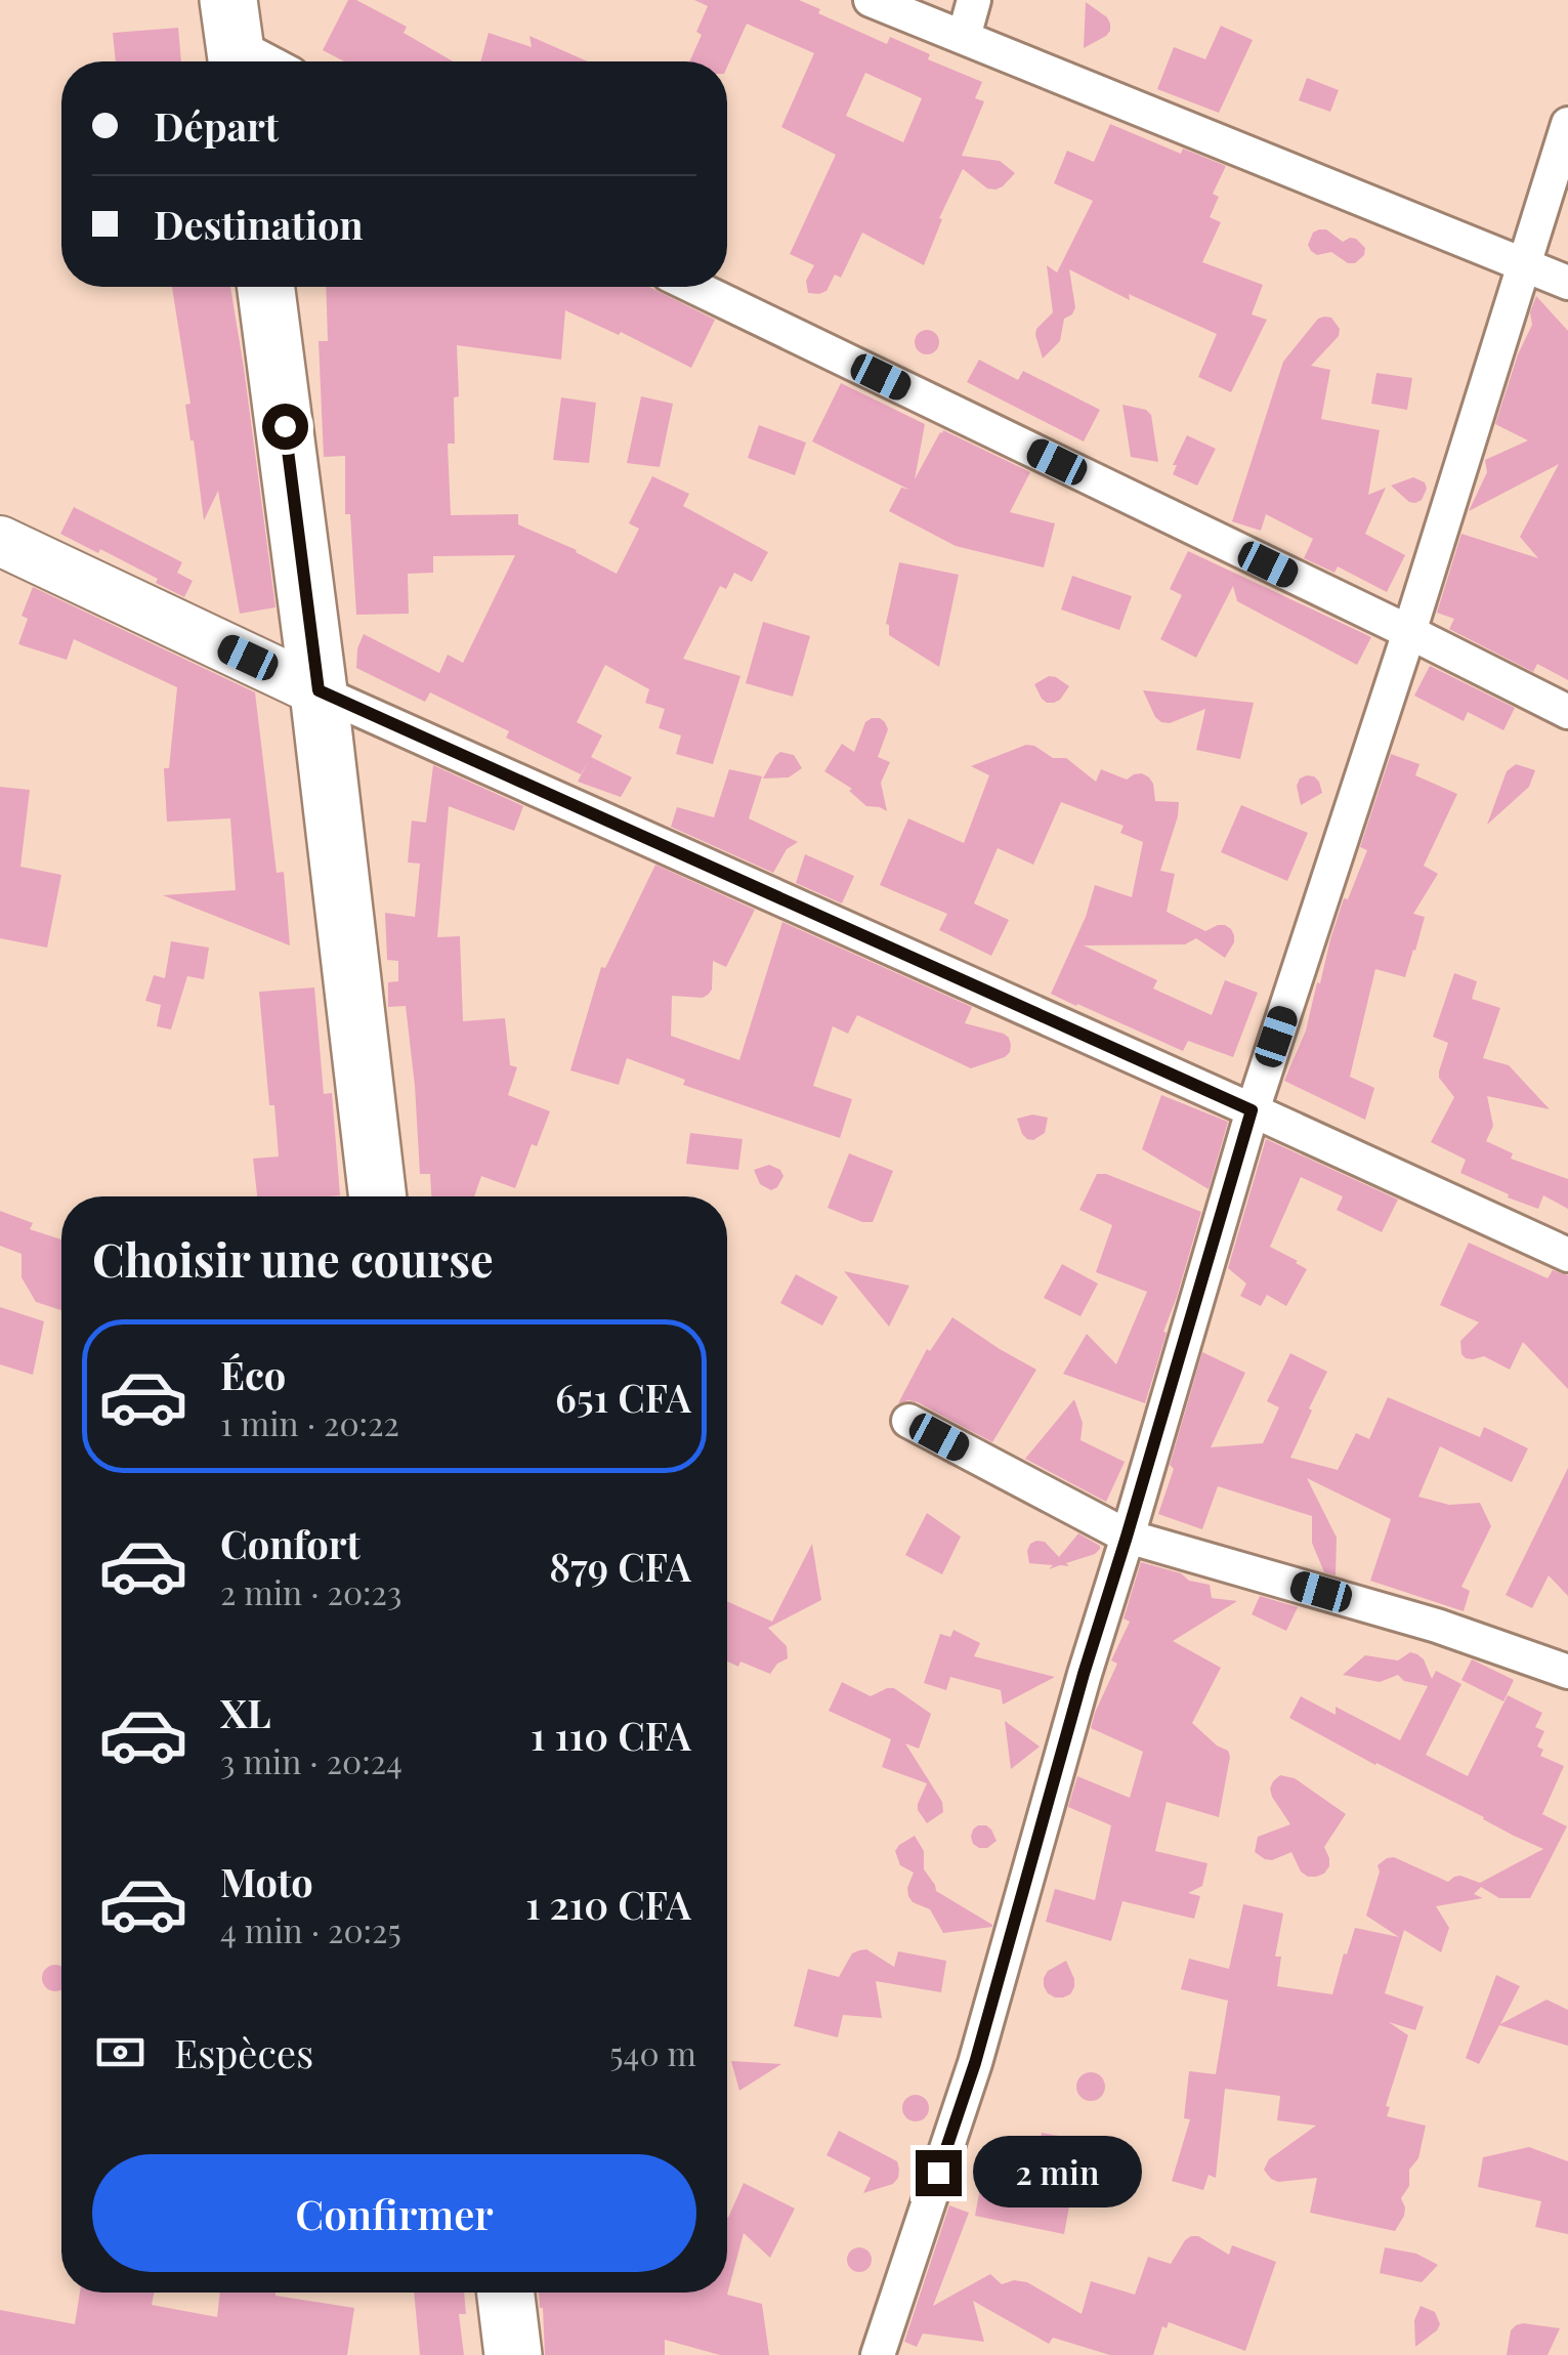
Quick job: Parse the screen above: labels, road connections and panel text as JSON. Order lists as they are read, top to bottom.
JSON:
{
  "page": {
    "banner": ["Départ", "Destination"],
    "heading": "Choisir une course",
    "list": [
      {
        "name": "Éco",
        "note": "1 min · 20:22",
        "value": "651 CFA"
      },
      {
        "name": "Confort",
        "note": "2 min · 20:23",
        "value": "879 CFA"
      },
      {
        "name": "XL",
        "note": "3 min · 20:24",
        "value": "1 110 CFA"
      },
      {
        "name": "Moto",
        "note": "4 min · 20:25",
        "value": "1 210 CFA"
      }
    ],
    "pay": ["Espèces", "540 m"],
    "buttons": "Confirmer",
    "bubble": "2 min"
  }
}
